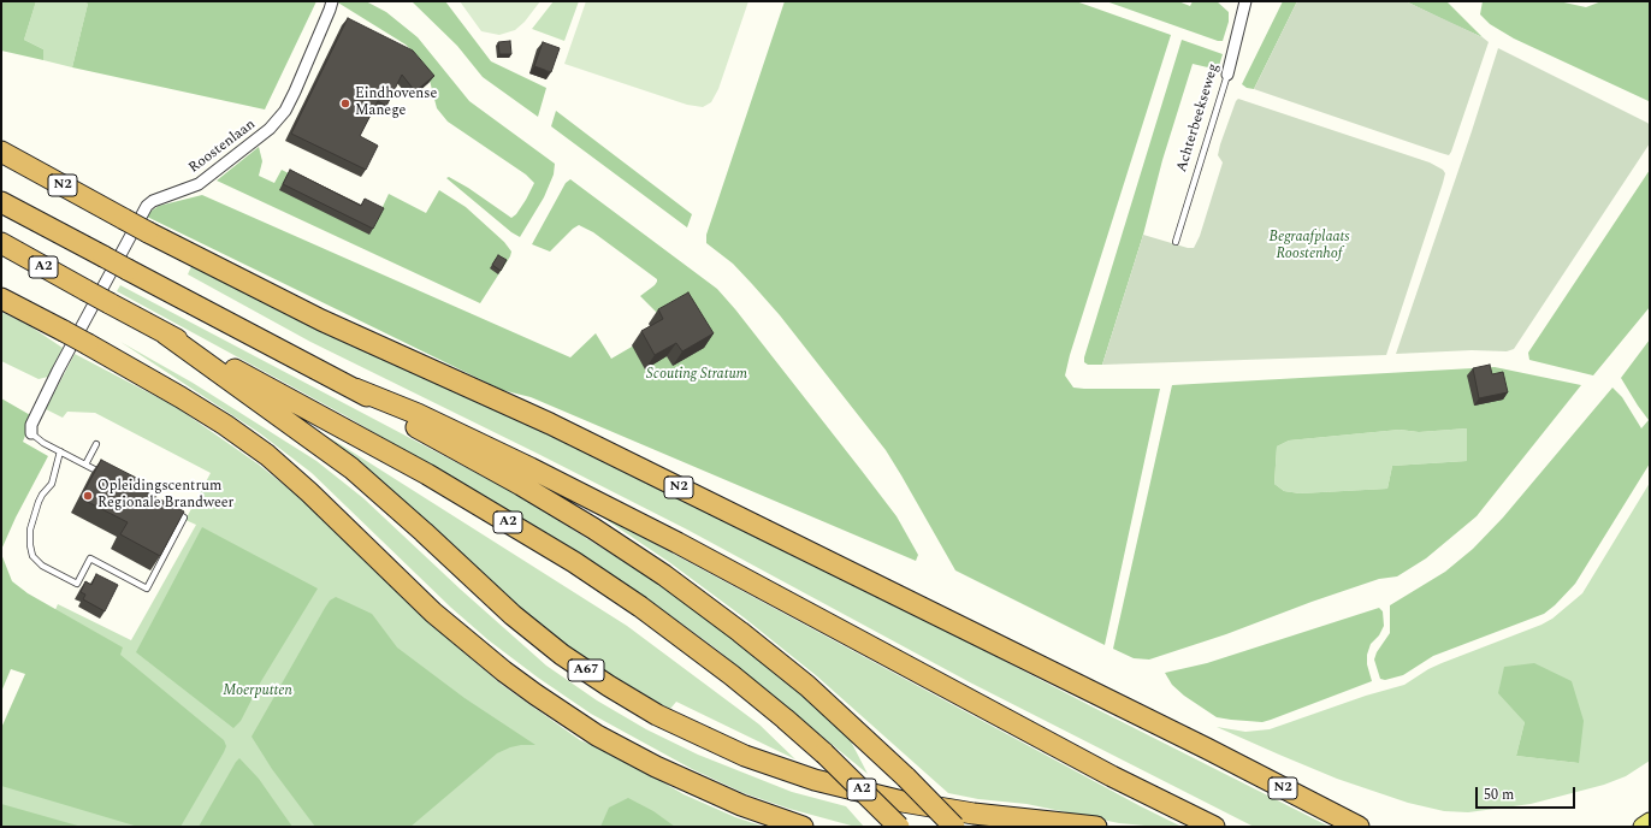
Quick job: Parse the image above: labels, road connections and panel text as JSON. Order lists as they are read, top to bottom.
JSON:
{
  "streets": {
    "highway": ["N2", "A2", "A67"],
    "street": ["Achterbeekseweg", "Roostenlaan"]
  },
  "crossings": [
    ["A2", "A67"]
  ],
  "parks": ["Begraafplaats Roostenhof", "Scouting Stratum", "Moerputten"],
  "places": ["Eindhovense Manege", "Opleidingscentrum Regionale Brandweer"],
  "scale_bar": "50 m"
}
